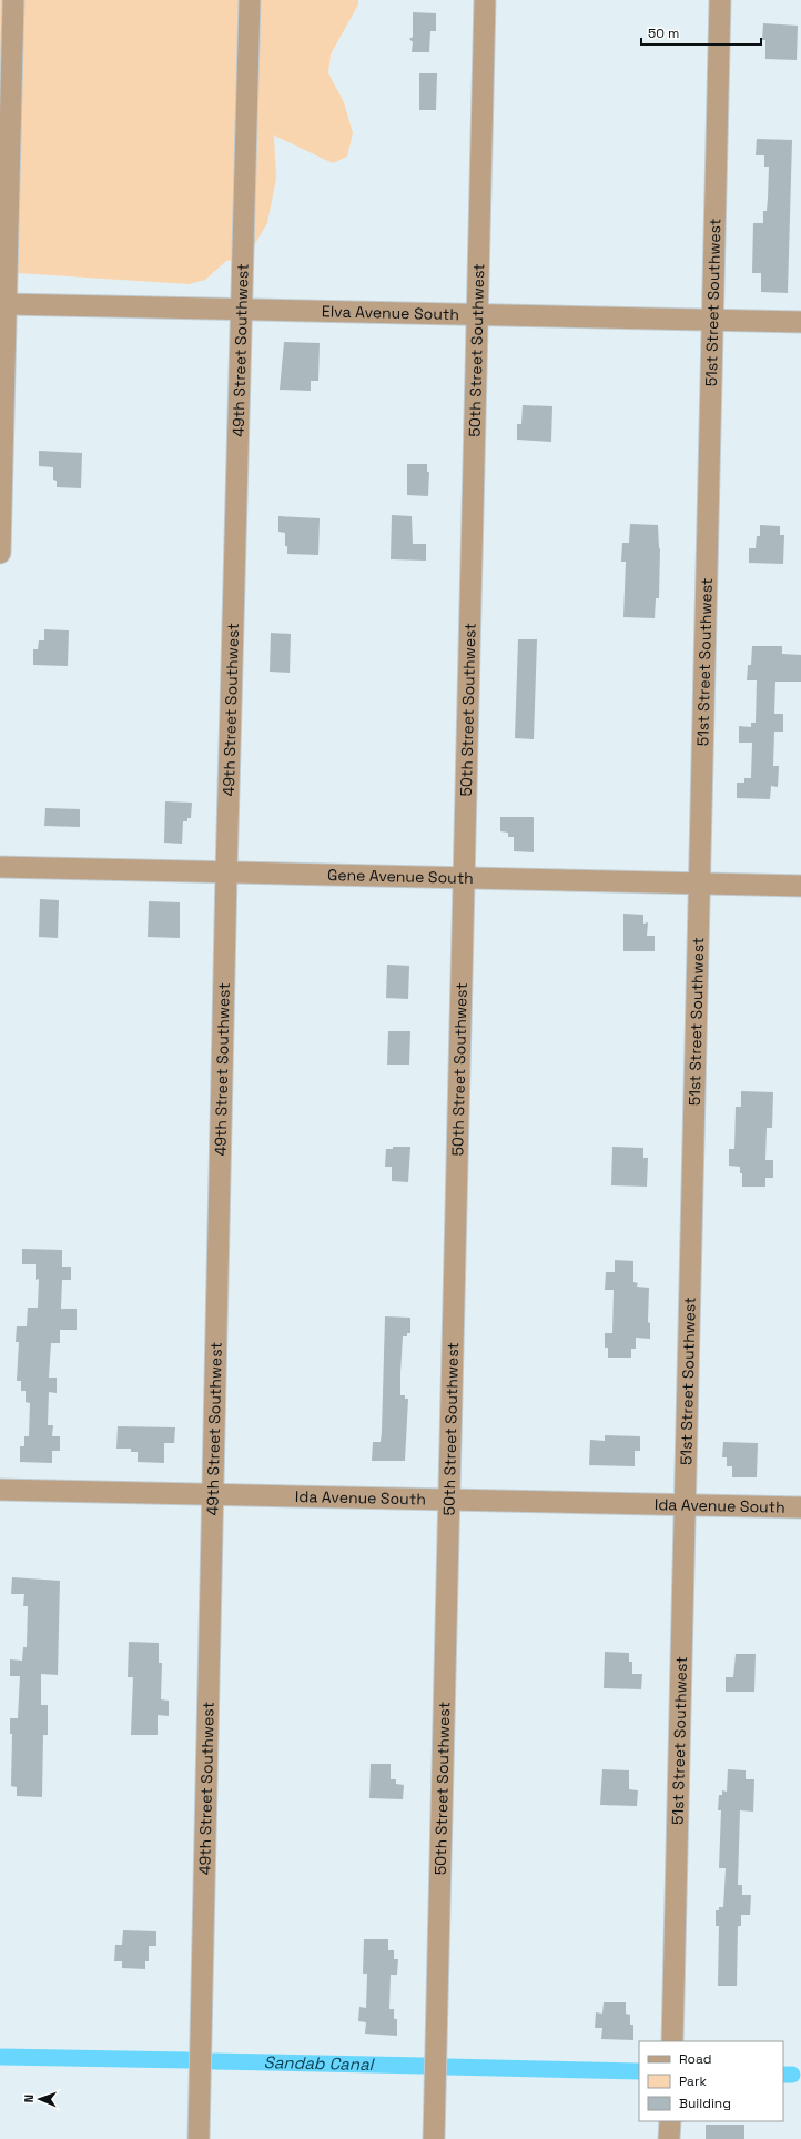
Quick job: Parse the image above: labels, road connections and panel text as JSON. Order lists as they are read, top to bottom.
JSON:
{
  "streets": {
    "street": [
      "51st Street Southwest",
      "Elva Avenue South",
      "49th Street Southwest",
      "50th Street Southwest",
      "Gene Avenue South",
      "Ida Avenue South"
    ]
  },
  "crossings": [
    ["51st Street Southwest", "Elva Avenue South"],
    ["51st Street Southwest", "Gene Avenue South"],
    ["51st Street Southwest", "Ida Avenue South"],
    ["Elva Avenue South", "49th Street Southwest"],
    ["Elva Avenue South", "50th Street Southwest"],
    ["49th Street Southwest", "Gene Avenue South"],
    ["49th Street Southwest", "Ida Avenue South"],
    ["50th Street Southwest", "Gene Avenue South"],
    ["50th Street Southwest", "Ida Avenue South"]
  ],
  "water": ["Sandab Canal"],
  "legend": ["Road", "Park", "Building"],
  "scale_bar": "50 m",
  "north": "left"
}
